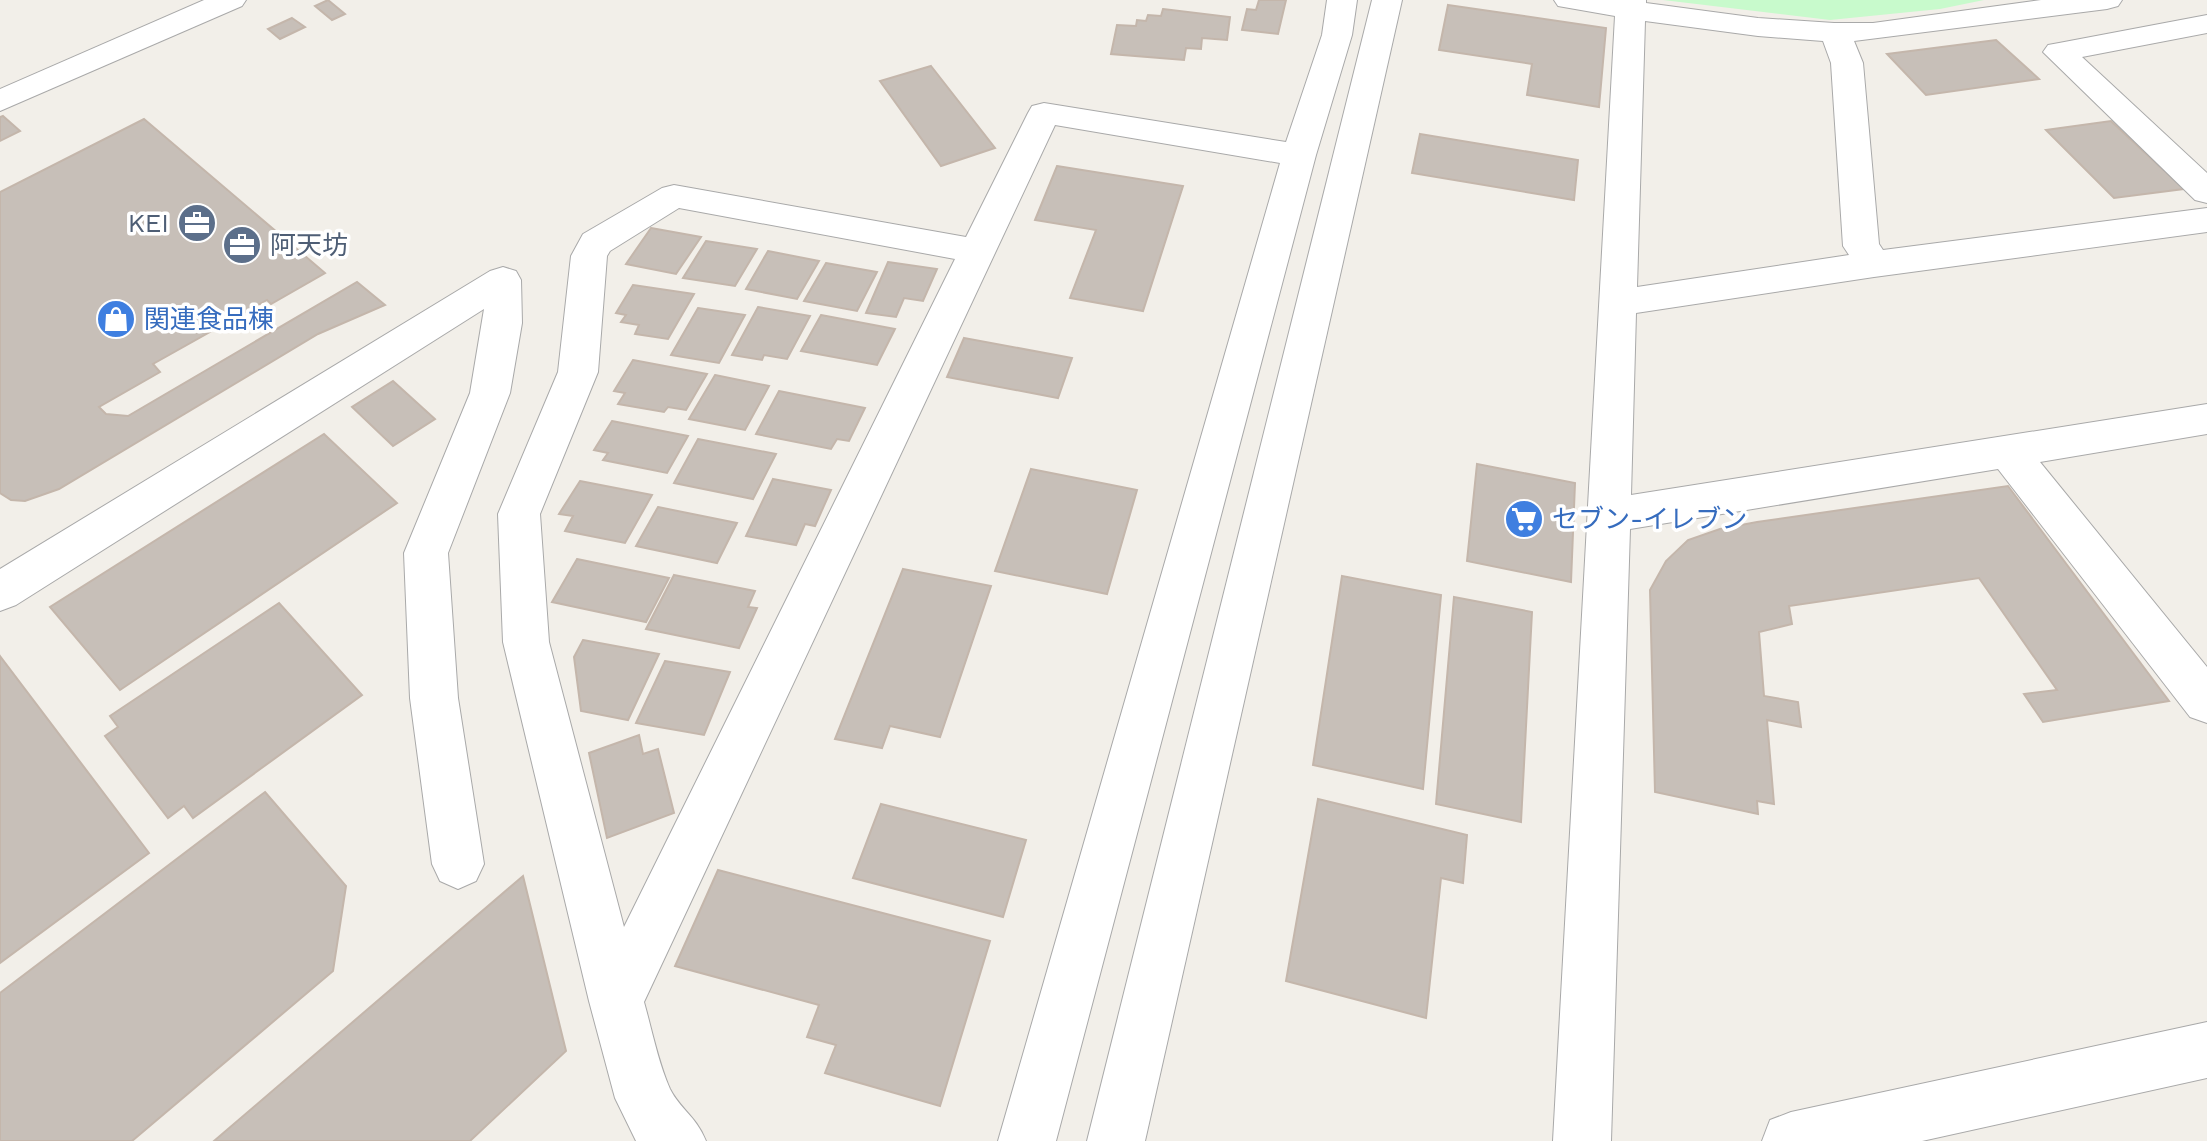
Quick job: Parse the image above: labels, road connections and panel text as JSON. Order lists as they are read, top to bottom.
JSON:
{
  "places": {
    "office": ["KEI", "阿天坊"],
    "shop": ["関連食品棟"],
    "supermarket": ["セブン-イレブン"]
  }
}
